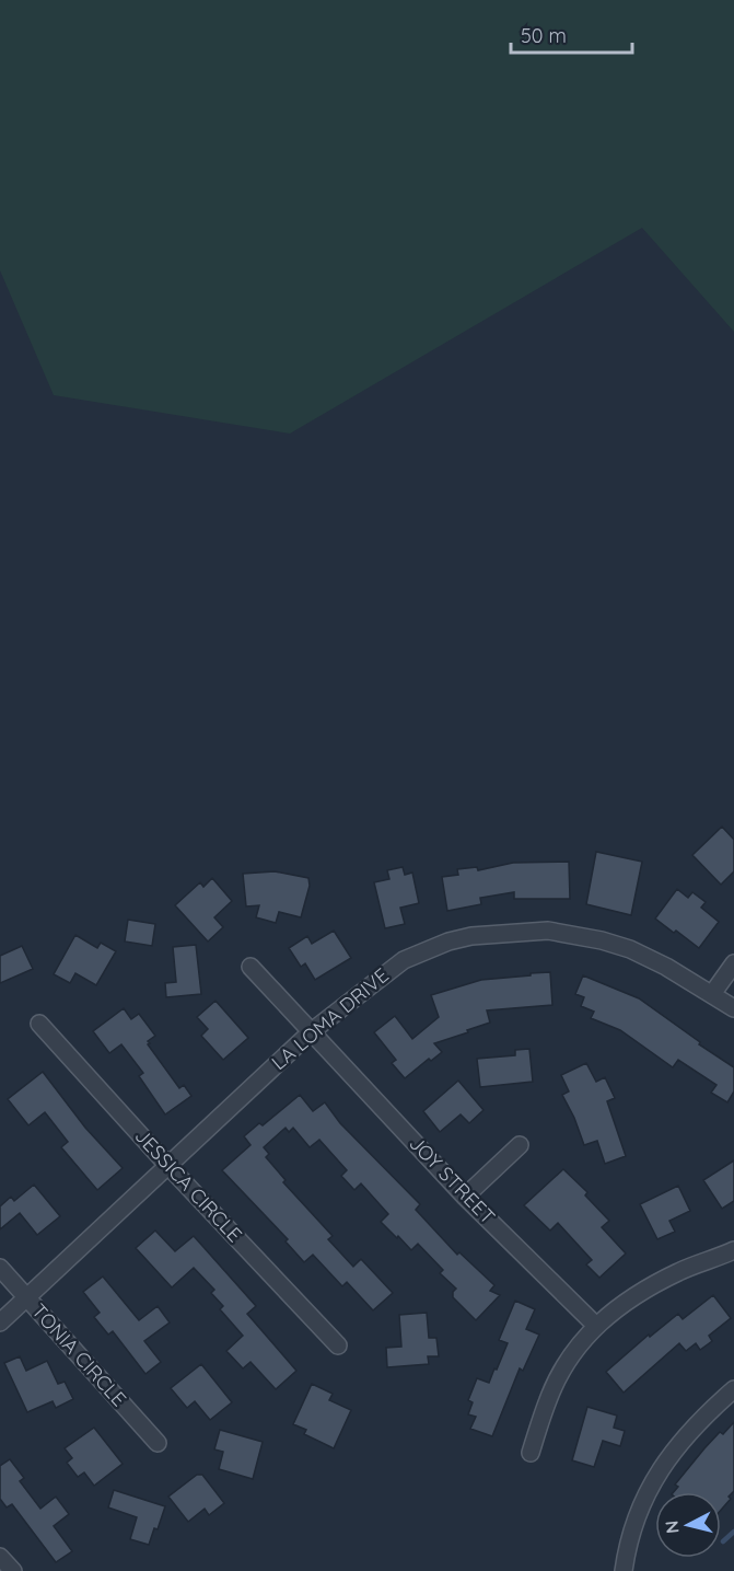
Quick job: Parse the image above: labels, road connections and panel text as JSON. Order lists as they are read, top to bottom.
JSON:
{
  "streets": {
    "street": [
      "LA LOMA DRIVE",
      "JOY STREET",
      "JESSICA CIRCLE",
      "TONIA CIRCLE"
    ]
  },
  "crossings": [
    ["LA LOMA DRIVE", "JOY STREET"],
    ["LA LOMA DRIVE", "JESSICA CIRCLE"],
    ["LA LOMA DRIVE", "TONIA CIRCLE"]
  ],
  "scale_bar": "50 m",
  "north": "left"
}
